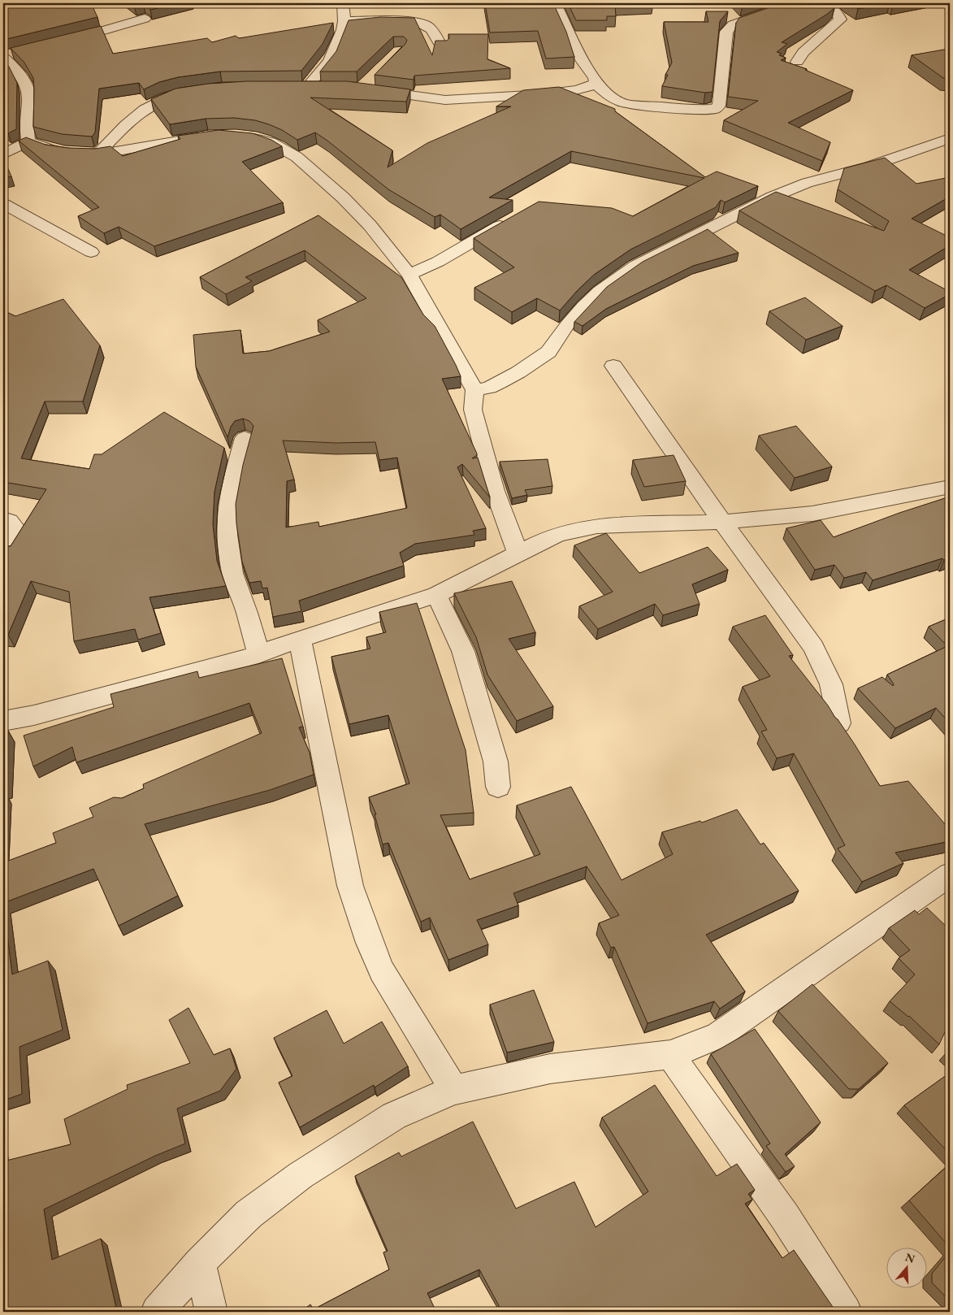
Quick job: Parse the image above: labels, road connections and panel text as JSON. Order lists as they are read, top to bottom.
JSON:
{
  "north": "top"
}
